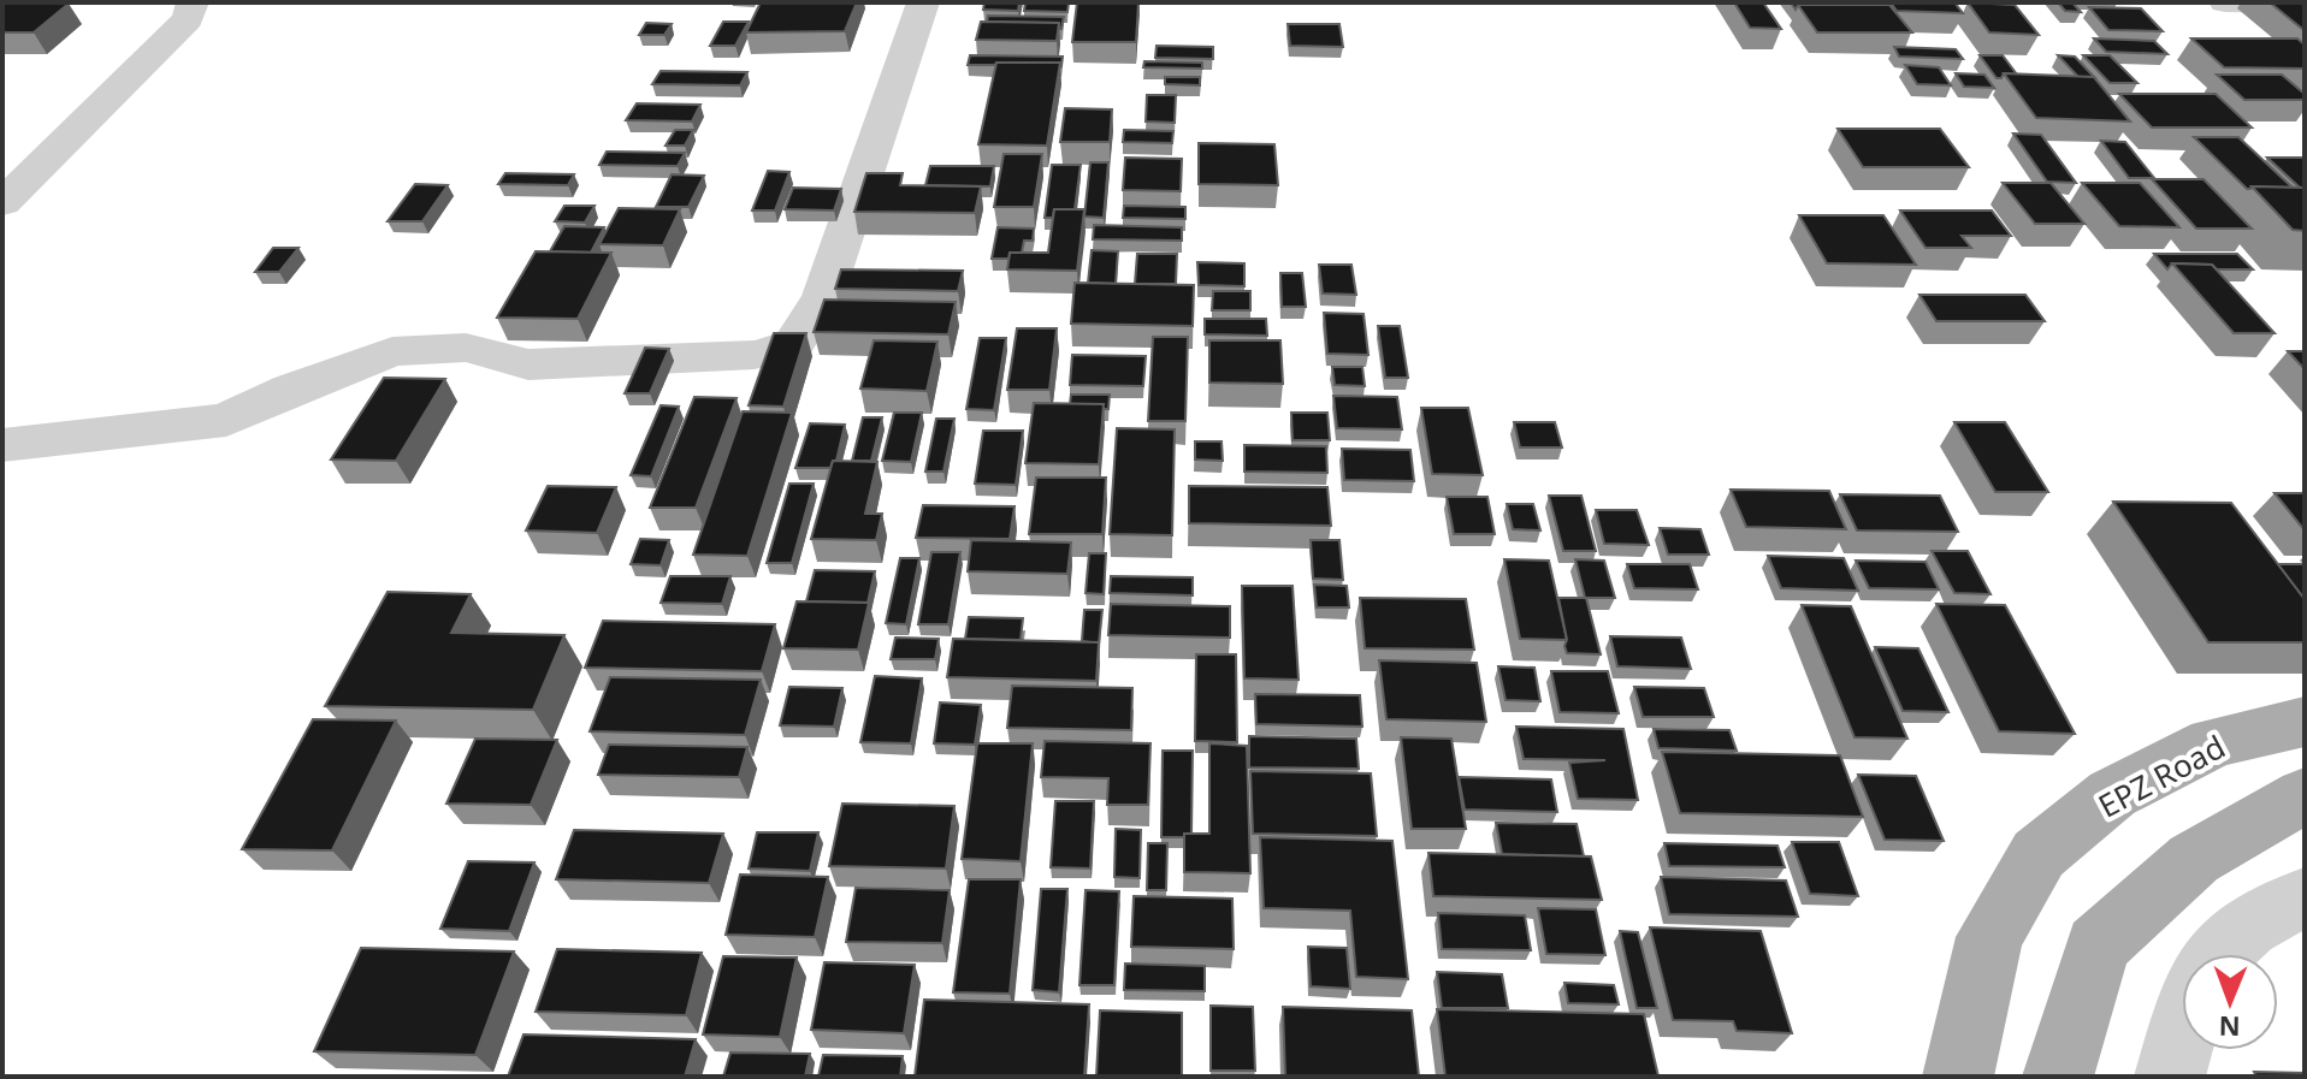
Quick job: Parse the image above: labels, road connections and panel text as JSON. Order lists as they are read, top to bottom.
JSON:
{
  "streets": {
    "main road": ["EPZ Road"]
  },
  "north": "bottom"
}
